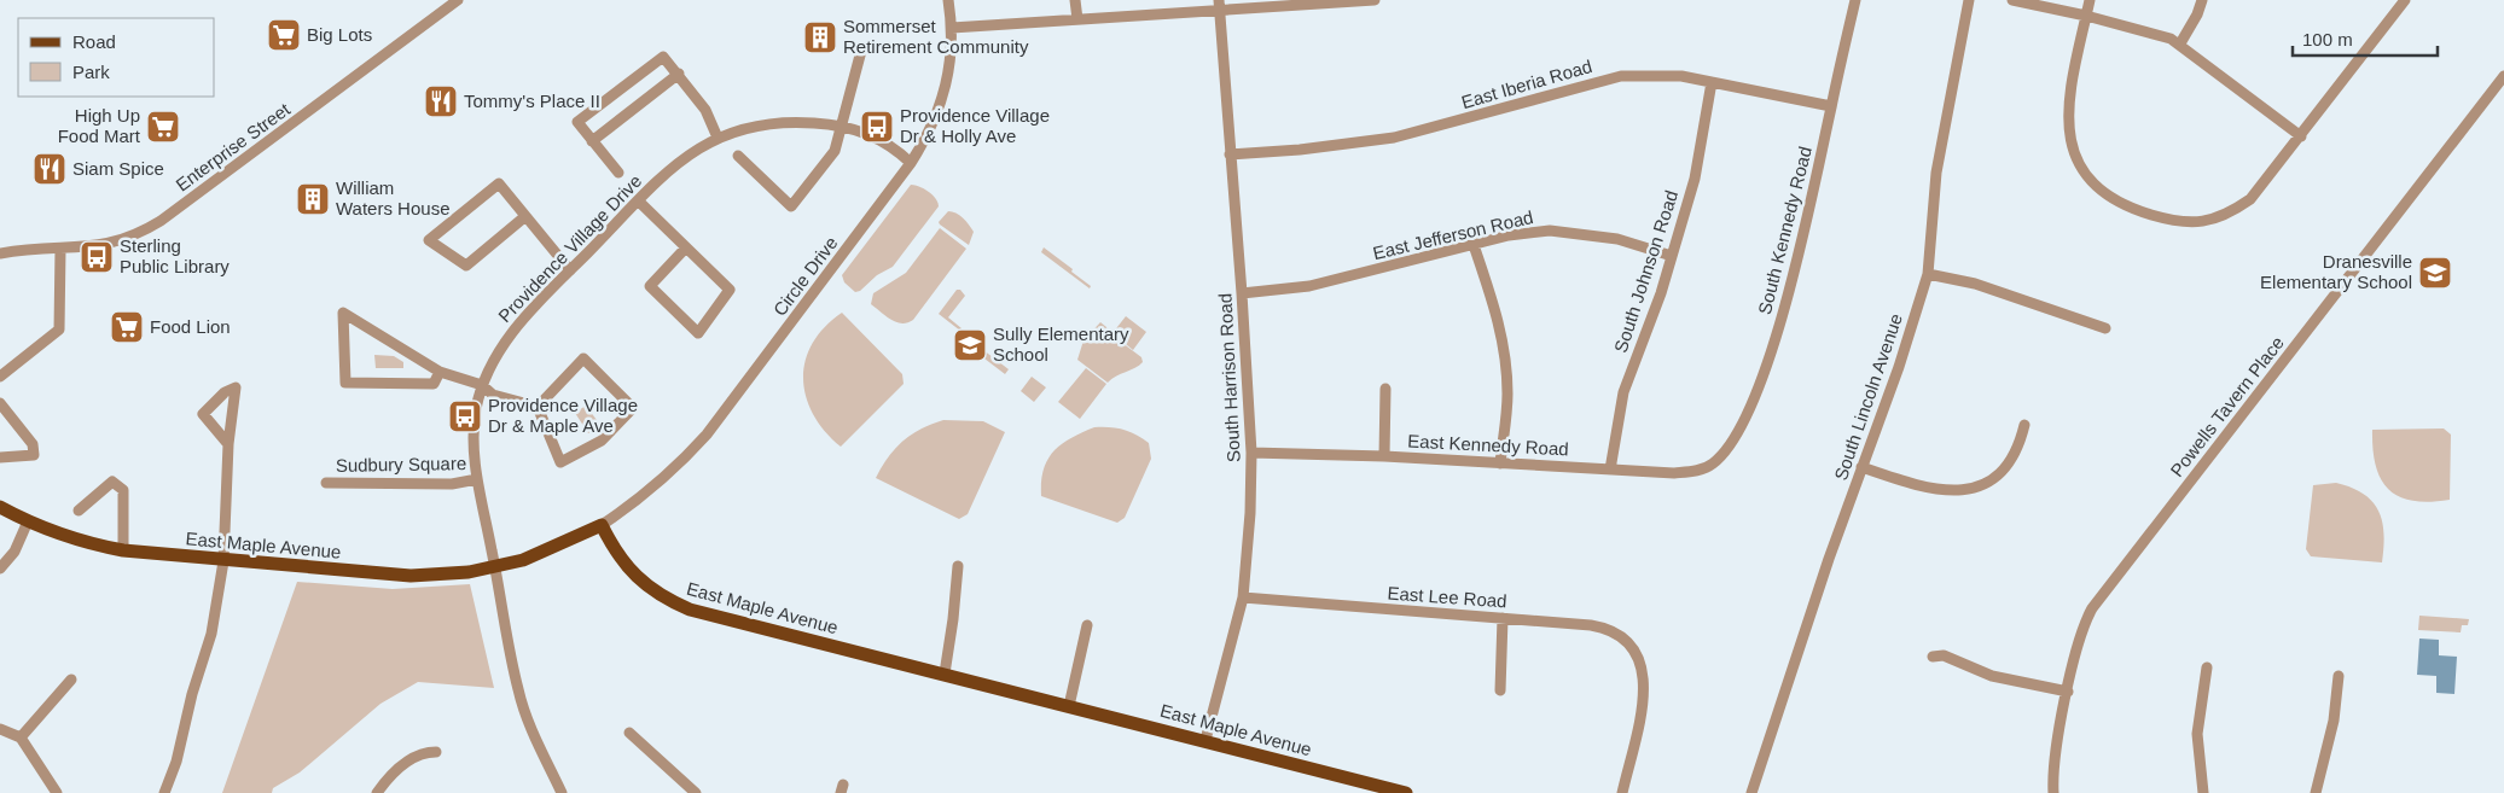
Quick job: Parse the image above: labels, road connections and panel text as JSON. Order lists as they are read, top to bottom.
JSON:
{
  "streets": {
    "main road": ["East Maple Avenue"],
    "street": [
      "East Iberia Road",
      "Enterprise Street",
      "South Kennedy Road",
      "East Jefferson Road",
      "Providence Village Drive",
      "South Johnson Road",
      "Circle Drive",
      "South Harrison Road",
      "South Lincoln Avenue",
      "Powells Tavern Place",
      "East Kennedy Road",
      "Sudbury Square",
      "East Lee Road"
    ]
  },
  "crossings": [
    ["East Iberia Road", "South Kennedy Road"],
    ["East Iberia Road", "South Johnson Road"],
    ["East Iberia Road", "South Harrison Road"],
    ["South Kennedy Road", "East Kennedy Road"],
    ["East Jefferson Road", "South Johnson Road"],
    ["East Jefferson Road", "South Harrison Road"],
    ["Providence Village Drive", "Circle Drive"],
    ["Providence Village Drive", "Sudbury Square"],
    ["Providence Village Drive", "East Maple Avenue"],
    ["South Johnson Road", "East Kennedy Road"],
    ["Circle Drive", "East Maple Avenue"],
    ["South Harrison Road", "East Kennedy Road"],
    ["South Harrison Road", "East Maple Avenue"],
    ["South Harrison Road", "East Lee Road"]
  ],
  "places": {
    "supermarket": ["Big Lots", "High Up Food Mart", "Food Lion"],
    "building": ["Sommerset Retirement Community", "William Waters House"],
    "restaurant": ["Tommy's Place II", "Siam Spice"],
    "bus stop": ["Providence Village Dr & Holly Ave", "Sterling Public Library", "Providence Village Dr & Maple Ave"],
    "school or university": ["Dranesville Elementary School", "Sully Elementary School"]
  },
  "legend": ["Road", "Park"],
  "scale_bar": "100 m"
}
